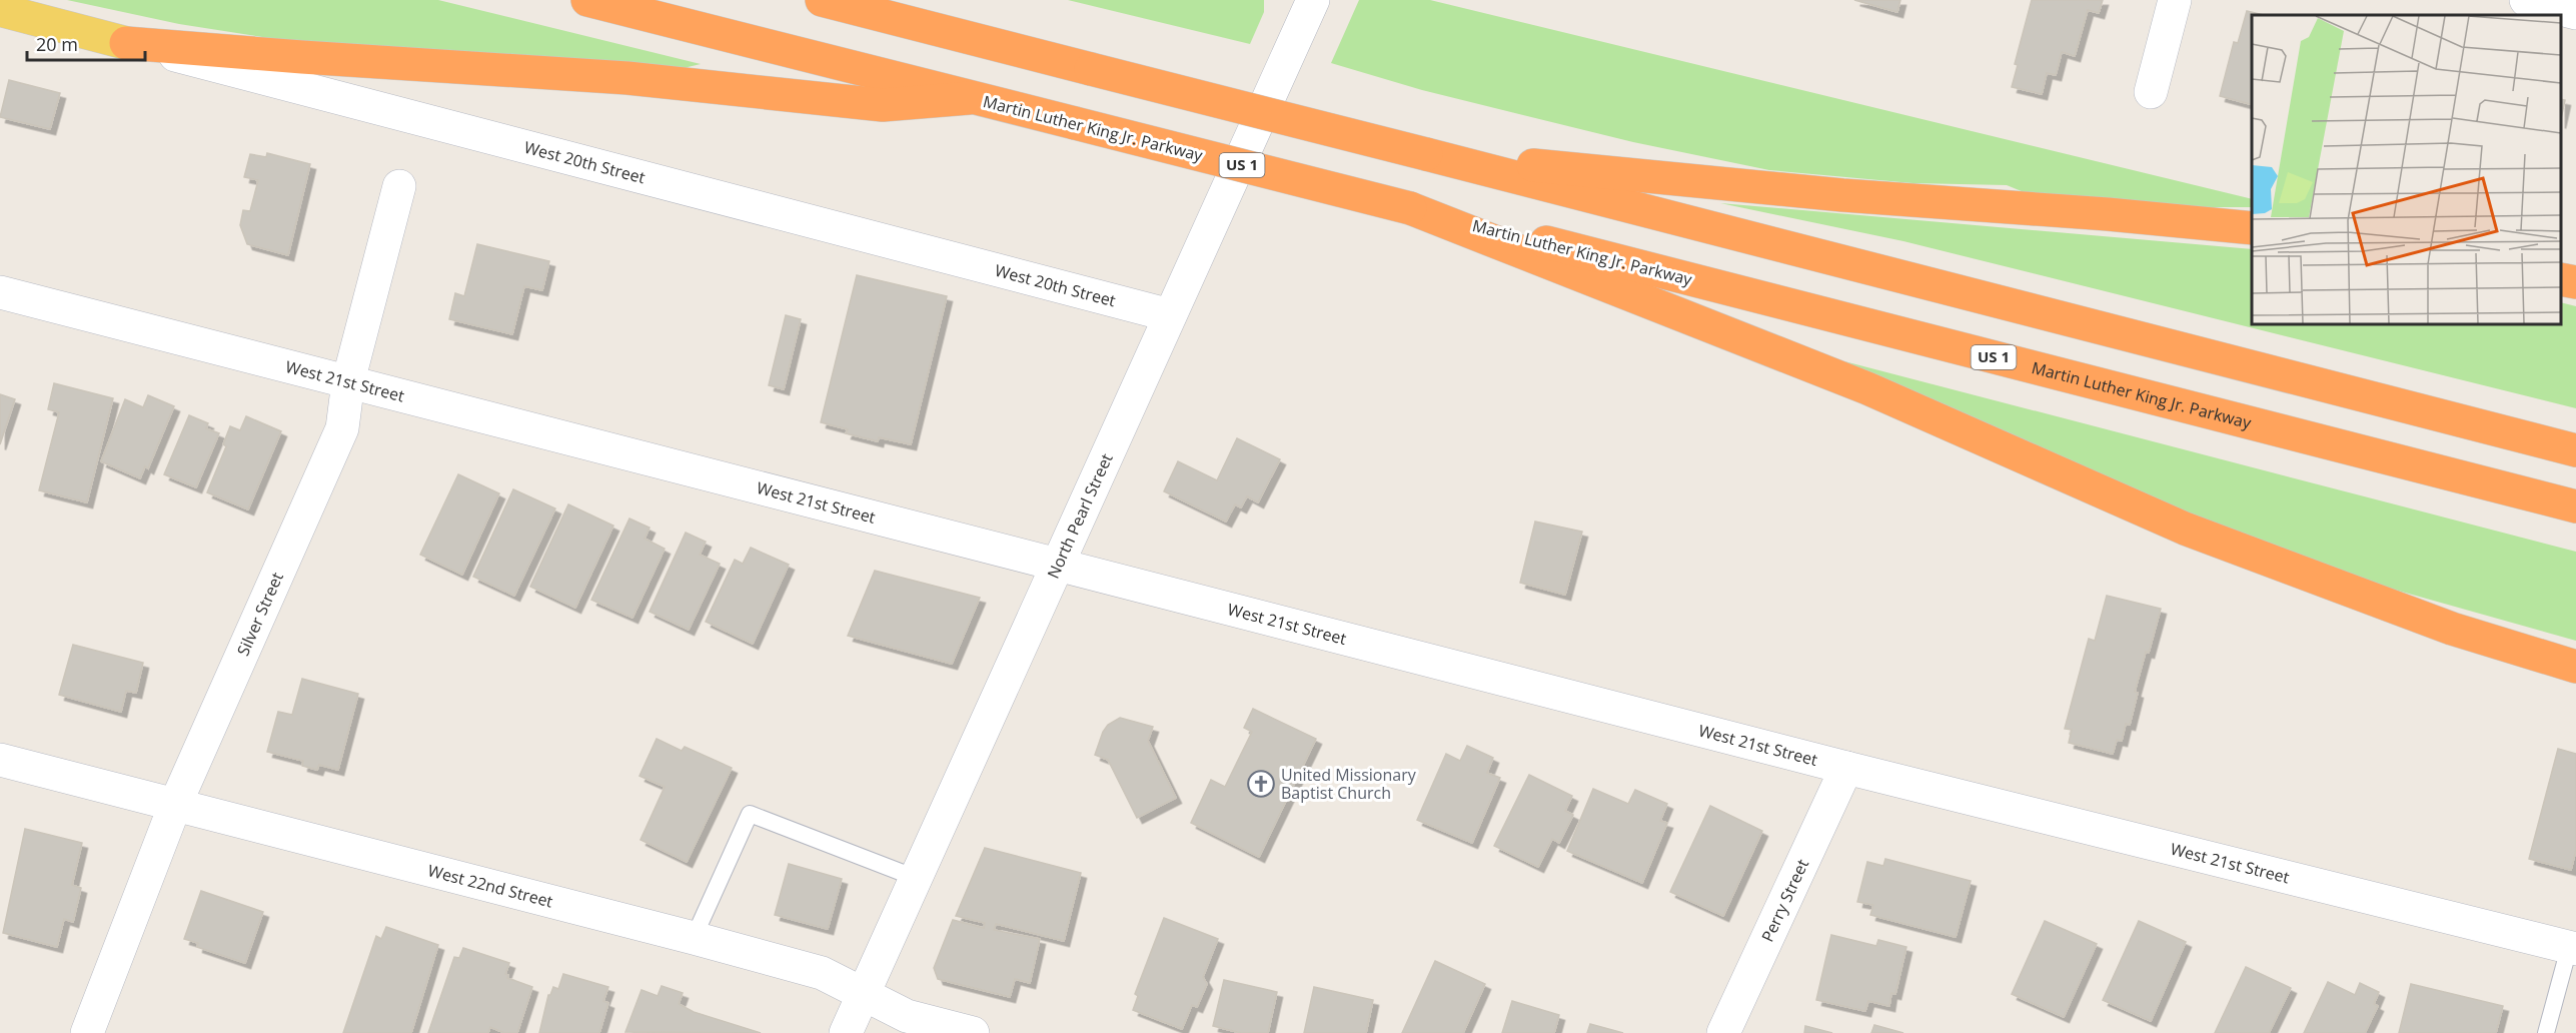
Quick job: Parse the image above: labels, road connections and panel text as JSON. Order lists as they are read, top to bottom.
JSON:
{
  "streets": {
    "highway": ["Martin Luther King Jr. Parkway", "US 1"],
    "main road": ["West 20th Street"],
    "street": [
      "West 21st Street",
      "North Pearl Street",
      "Silver Street",
      "West 22nd Street",
      "Perry Street"
    ]
  },
  "crossings": [
    ["West 20th Street", "North Pearl Street"],
    ["West 21st Street", "North Pearl Street"],
    ["West 21st Street", "Silver Street"],
    ["West 21st Street", "Perry Street"],
    ["North Pearl Street", "West 22nd Street"],
    ["Silver Street", "West 22nd Street"]
  ],
  "places": {
    "church": ["United Missionary Baptist Church"]
  },
  "scale_bar": "20 m"
}
